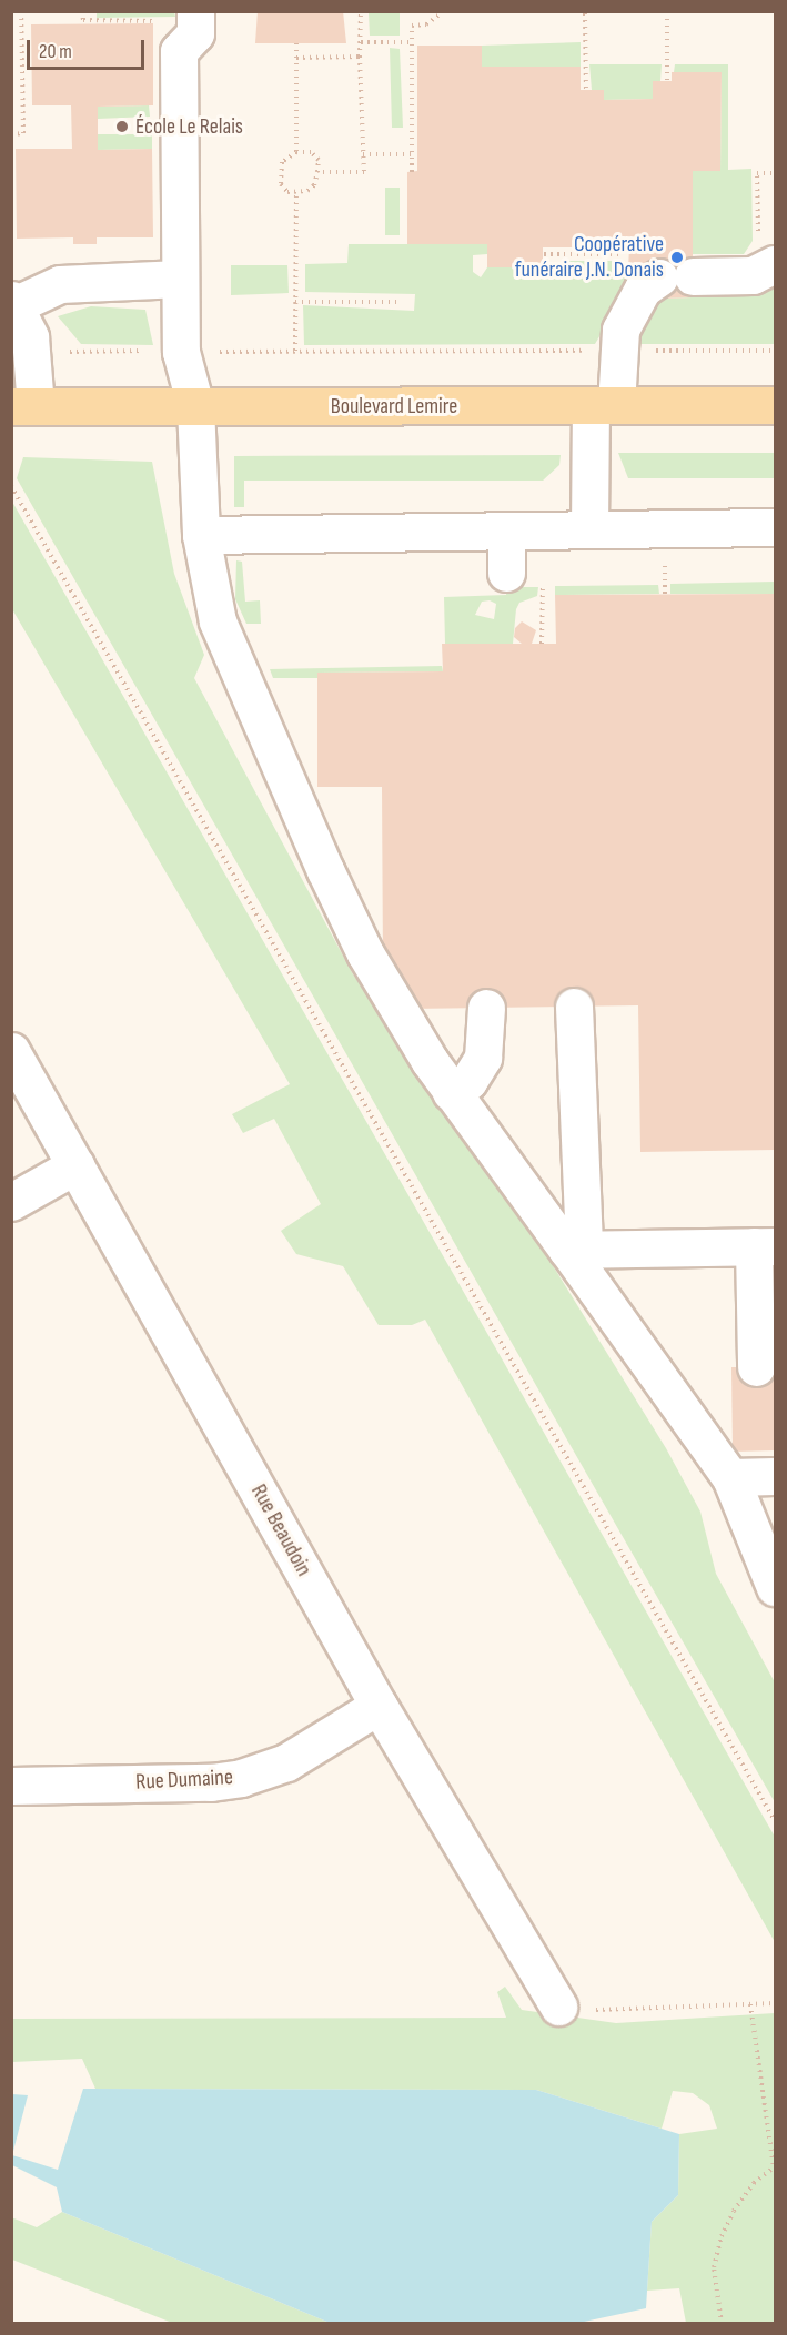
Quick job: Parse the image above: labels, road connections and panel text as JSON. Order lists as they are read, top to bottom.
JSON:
{
  "streets": {
    "main road": ["Boulevard Lemire"],
    "street": ["Rue Beaudoin", "Rue Dumaine"]
  },
  "crossings": [
    ["Rue Beaudoin", "Rue Dumaine"]
  ],
  "places": ["École Le Relais", "Coopérative funéraire J.N. Donais"],
  "scale_bar": "20 m"
}
